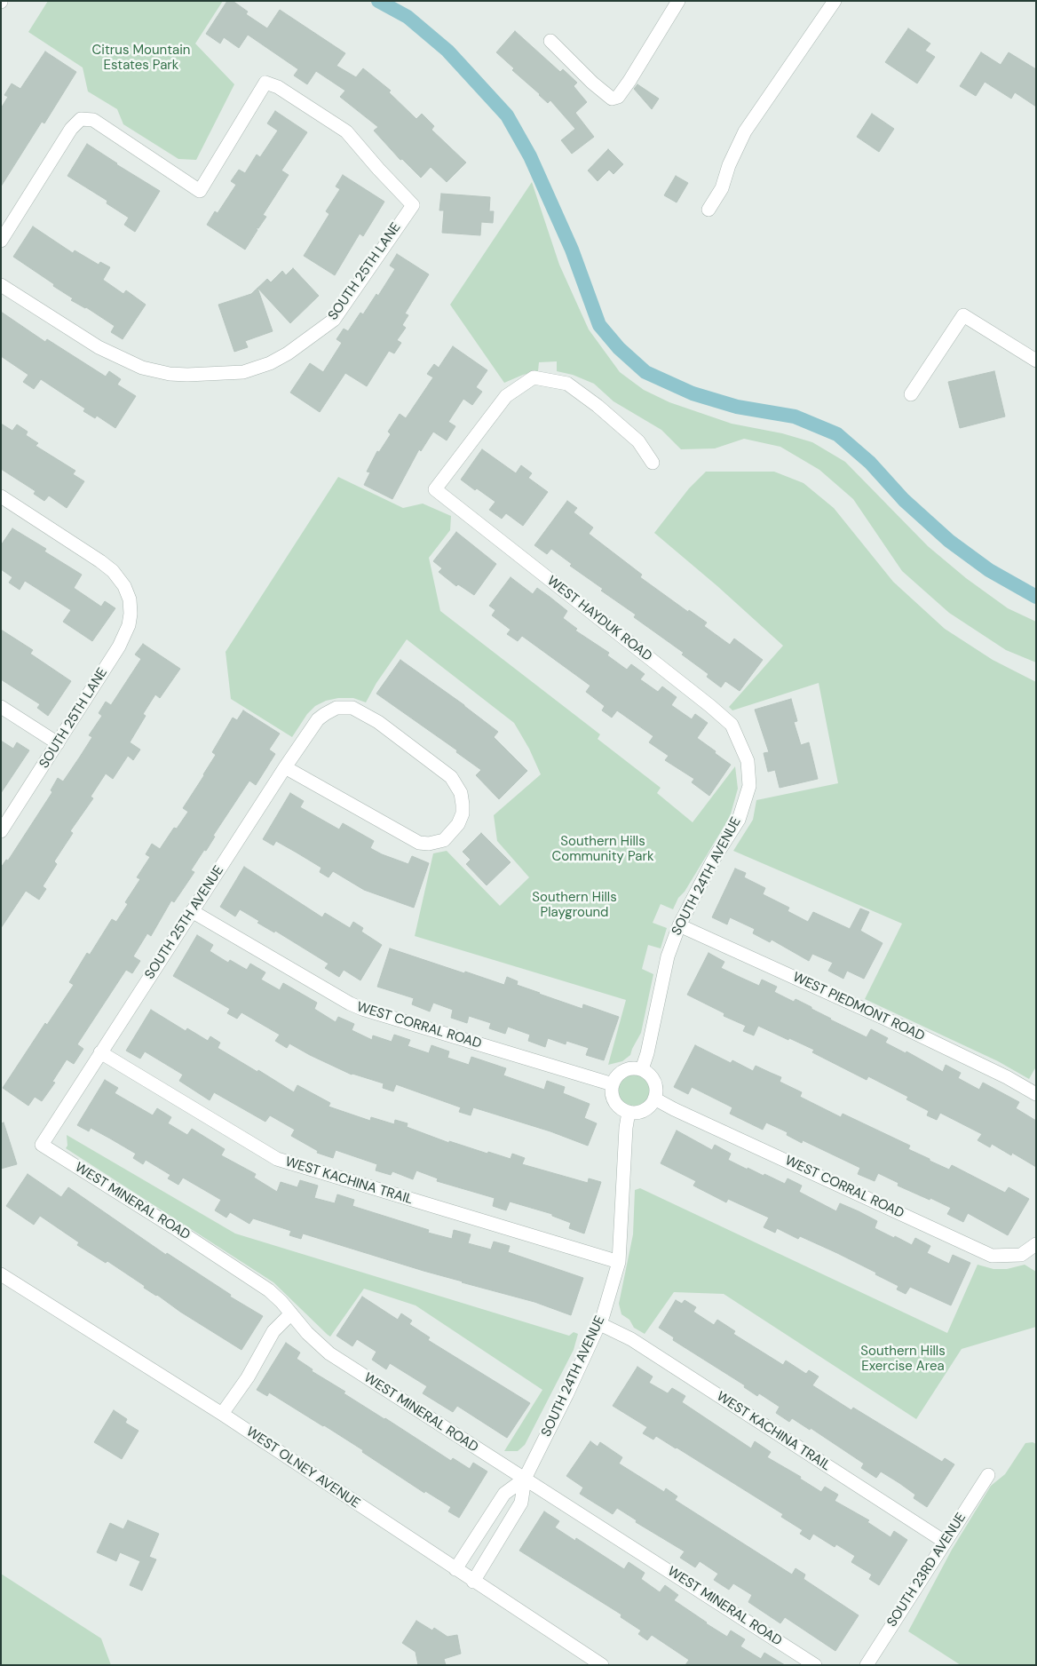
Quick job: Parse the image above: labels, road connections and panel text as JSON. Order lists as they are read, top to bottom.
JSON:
{
  "streets": {
    "street": [
      "SOUTH 25TH LANE",
      "WEST HAYDUK ROAD",
      "SOUTH 24TH AVENUE",
      "SOUTH 25TH AVENUE",
      "WEST PIEDMONT ROAD",
      "WEST CORRAL ROAD",
      "WEST KACHINA TRAIL",
      "WEST MINERAL ROAD",
      "WEST OLNEY AVENUE",
      "SOUTH 23RD AVENUE"
    ]
  },
  "crossings": [
    ["WEST HAYDUK ROAD", "SOUTH 24TH AVENUE"],
    ["SOUTH 24TH AVENUE", "WEST PIEDMONT ROAD"],
    ["SOUTH 24TH AVENUE", "WEST CORRAL ROAD"],
    ["SOUTH 24TH AVENUE", "WEST KACHINA TRAIL"],
    ["SOUTH 24TH AVENUE", "WEST MINERAL ROAD"],
    ["SOUTH 24TH AVENUE", "WEST OLNEY AVENUE"],
    ["SOUTH 25TH AVENUE", "WEST CORRAL ROAD"],
    ["SOUTH 25TH AVENUE", "WEST KACHINA TRAIL"],
    ["SOUTH 25TH AVENUE", "WEST MINERAL ROAD"],
    ["WEST KACHINA TRAIL", "SOUTH 23RD AVENUE"]
  ],
  "parks": [
    "Citrus Mountain Estates Park",
    "Southern Hills Community Park",
    "Southern Hills Playground",
    "Southern Hills Exercise Area"
  ]
}
